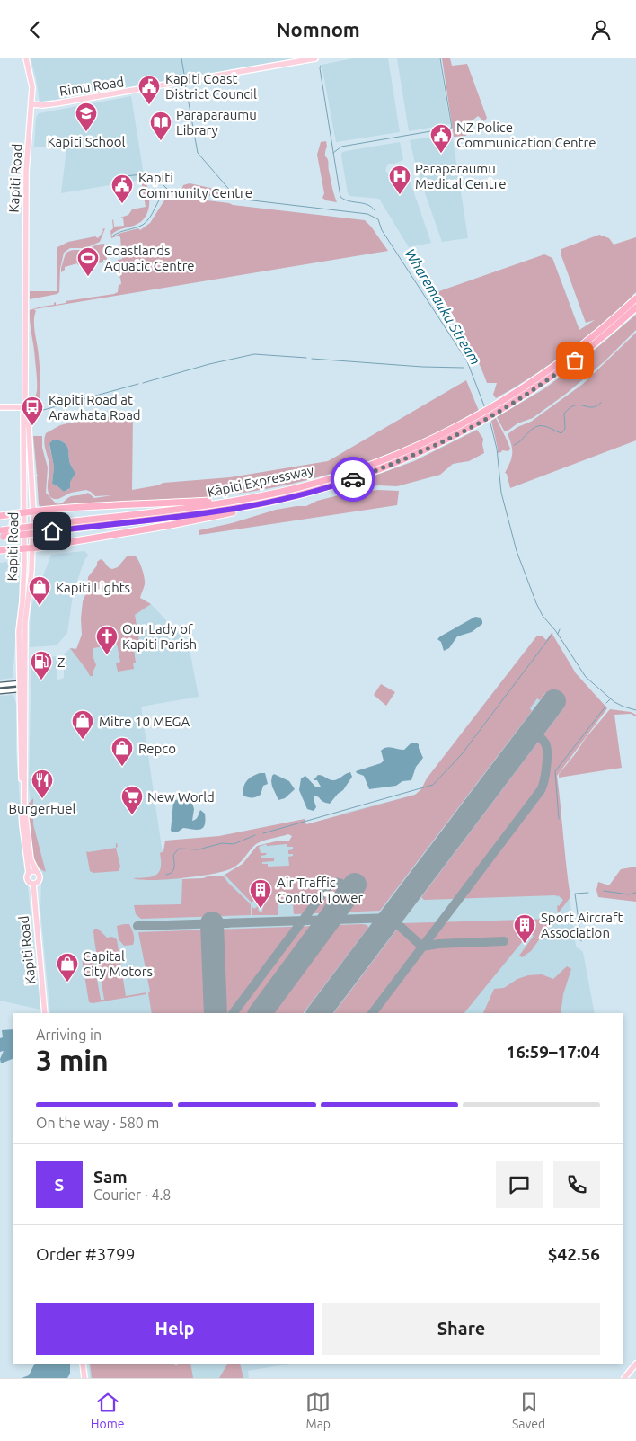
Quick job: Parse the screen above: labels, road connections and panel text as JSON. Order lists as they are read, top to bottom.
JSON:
{
  "streets": {
    "highway": ["Kāpiti Expressway"],
    "main road": ["Rimu Road", "Kapiti Road"]
  },
  "crossings": [
    ["Rimu Road", "Kapiti Road"]
  ],
  "water": ["Wharemauku Stream"],
  "places": {
    "public building": ["Kapiti Coast District Council", "NZ Police Communication Centre", "Kapiti Community Centre"],
    "school or university": ["Kapiti School"],
    "library": ["Paraparaumu Library"],
    "hospital": ["Paraparaumu Medical Centre"],
    "sports": ["Coastlands Aquatic Centre"],
    "bus stop": ["Kapiti Road at Arawhata Road"],
    "shop": [
      "Kapiti Lights",
      "Mitre 10 MEGA",
      "Repco",
      "Capital City Motors"
    ],
    "church": ["Our Lady of Kapiti Parish"],
    "fuel station": ["Z"],
    "restaurant": ["BurgerFuel"],
    "supermarket": ["New World"],
    "building": ["Air Traffic Control Tower", "Sport Aircraft Association"]
  },
  "page": {
    "header": "Nomnom",
    "heading": ["3 min", "Arriving in", "16:59–17:04"],
    "panel": [
      "Sam",
      "Courier · 4.8",
      "Order #3799",
      "$42.56"
    ],
    "bar": "On the way · 580 m",
    "round": "S",
    "buttons": ["Help", "Share"],
    "tabs": ["Home", "Map", "Saved"]
  }
}
